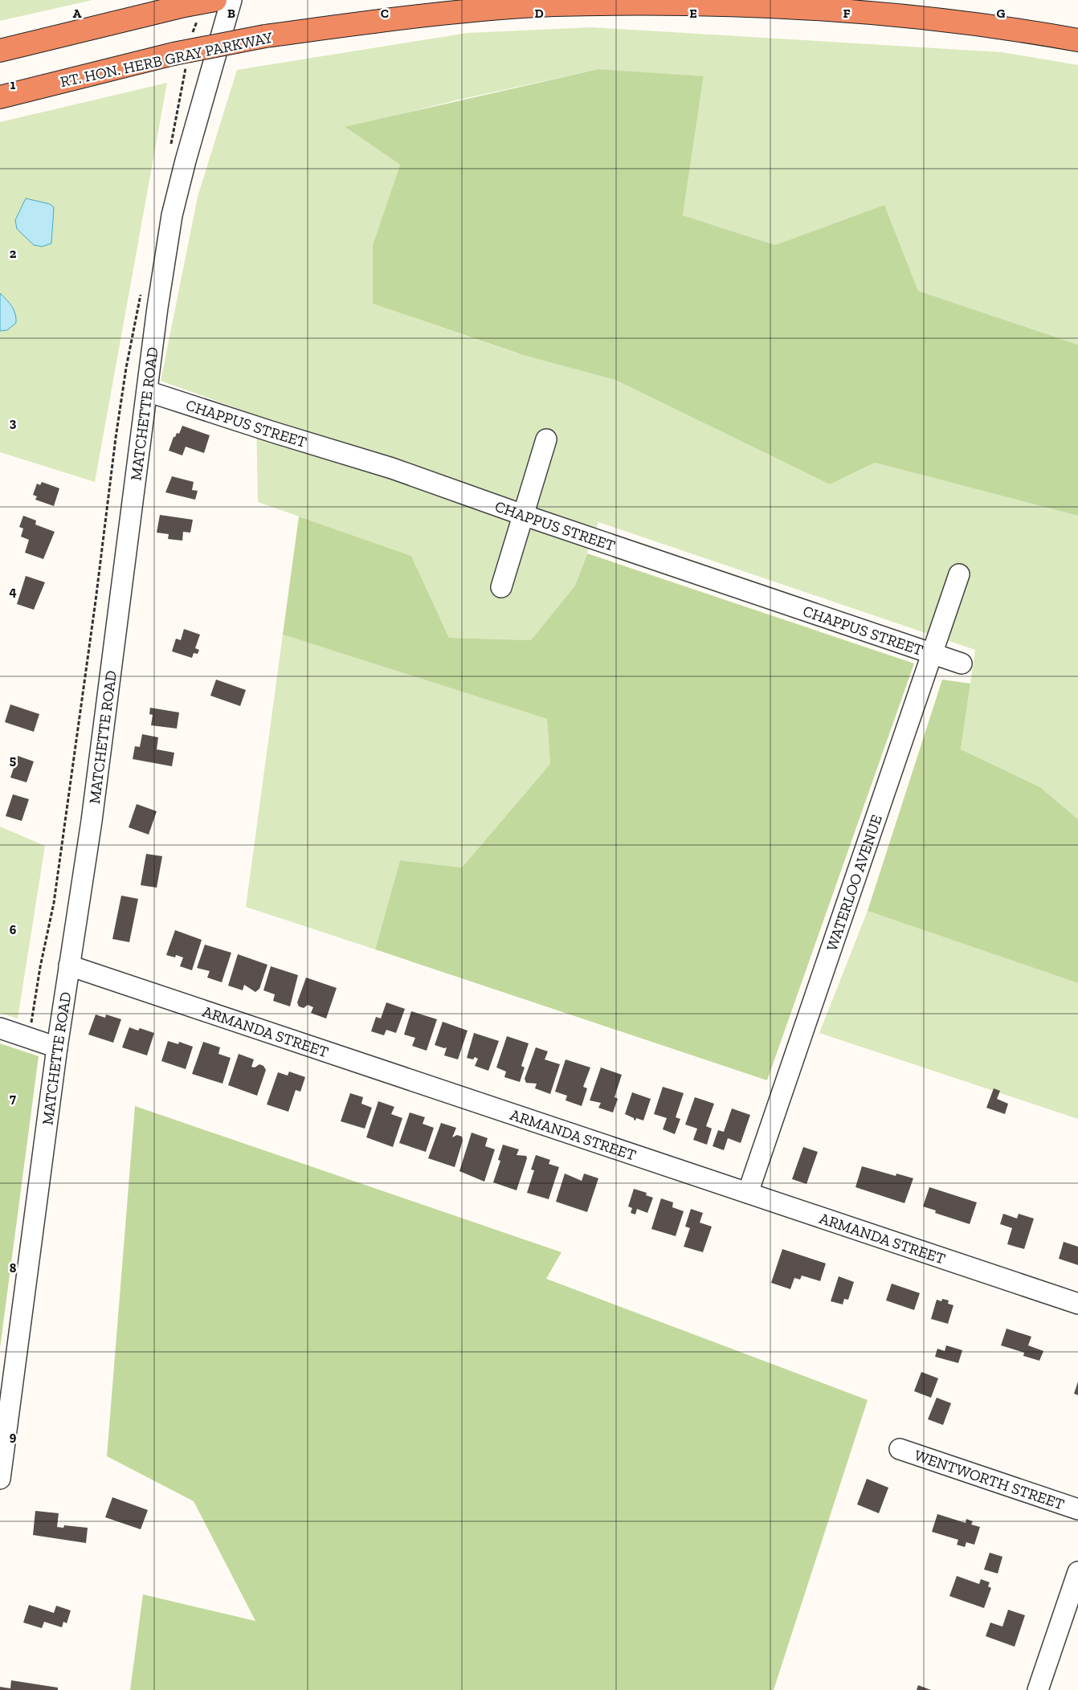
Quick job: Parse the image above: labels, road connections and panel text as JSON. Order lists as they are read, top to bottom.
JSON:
{
  "streets": {
    "highway": ["RT. HON. HERB GRAY PARKWAY"],
    "street": [
      "MATCHETTE ROAD",
      "CHAPPUS STREET",
      "WATERLOO AVENUE",
      "ARMANDA STREET",
      "WENTWORTH STREET"
    ]
  },
  "crossings": [
    ["MATCHETTE ROAD", "CHAPPUS STREET"],
    ["MATCHETTE ROAD", "ARMANDA STREET"],
    ["CHAPPUS STREET", "WATERLOO AVENUE"],
    ["WATERLOO AVENUE", "ARMANDA STREET"]
  ],
  "grid": {
    "columns": [
      "A",
      "B",
      "C",
      "D",
      "E",
      "F",
      "G"
    ],
    "rows": [
      "1",
      "2",
      "3",
      "4",
      "5",
      "6",
      "7",
      "8",
      "9"
    ]
  }
}
